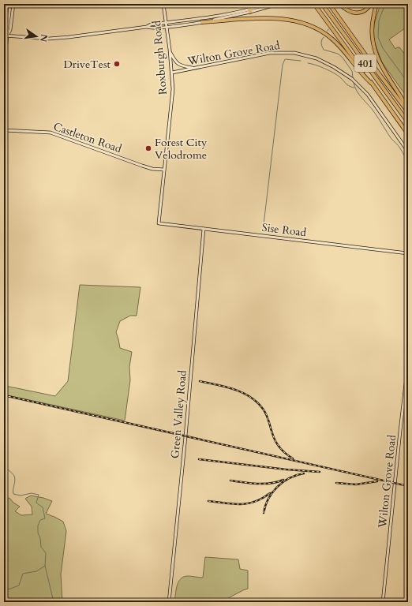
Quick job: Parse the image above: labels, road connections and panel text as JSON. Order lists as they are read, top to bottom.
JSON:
{
  "streets": {
    "highway": ["401"],
    "main road": [
      "Wilton Grove Road",
      "Roxburgh Road",
      "Castleton Road",
      "Sise Road",
      "Green Valley Road"
    ]
  },
  "crossings": [
    ["Wilton Grove Road", "Roxburgh Road"],
    ["Roxburgh Road", "Castleton Road"],
    ["Roxburgh Road", "Sise Road"],
    ["Sise Road", "Green Valley Road"]
  ],
  "places": ["DriveTest", "Forest City Velodrome"],
  "north": "right"
}
